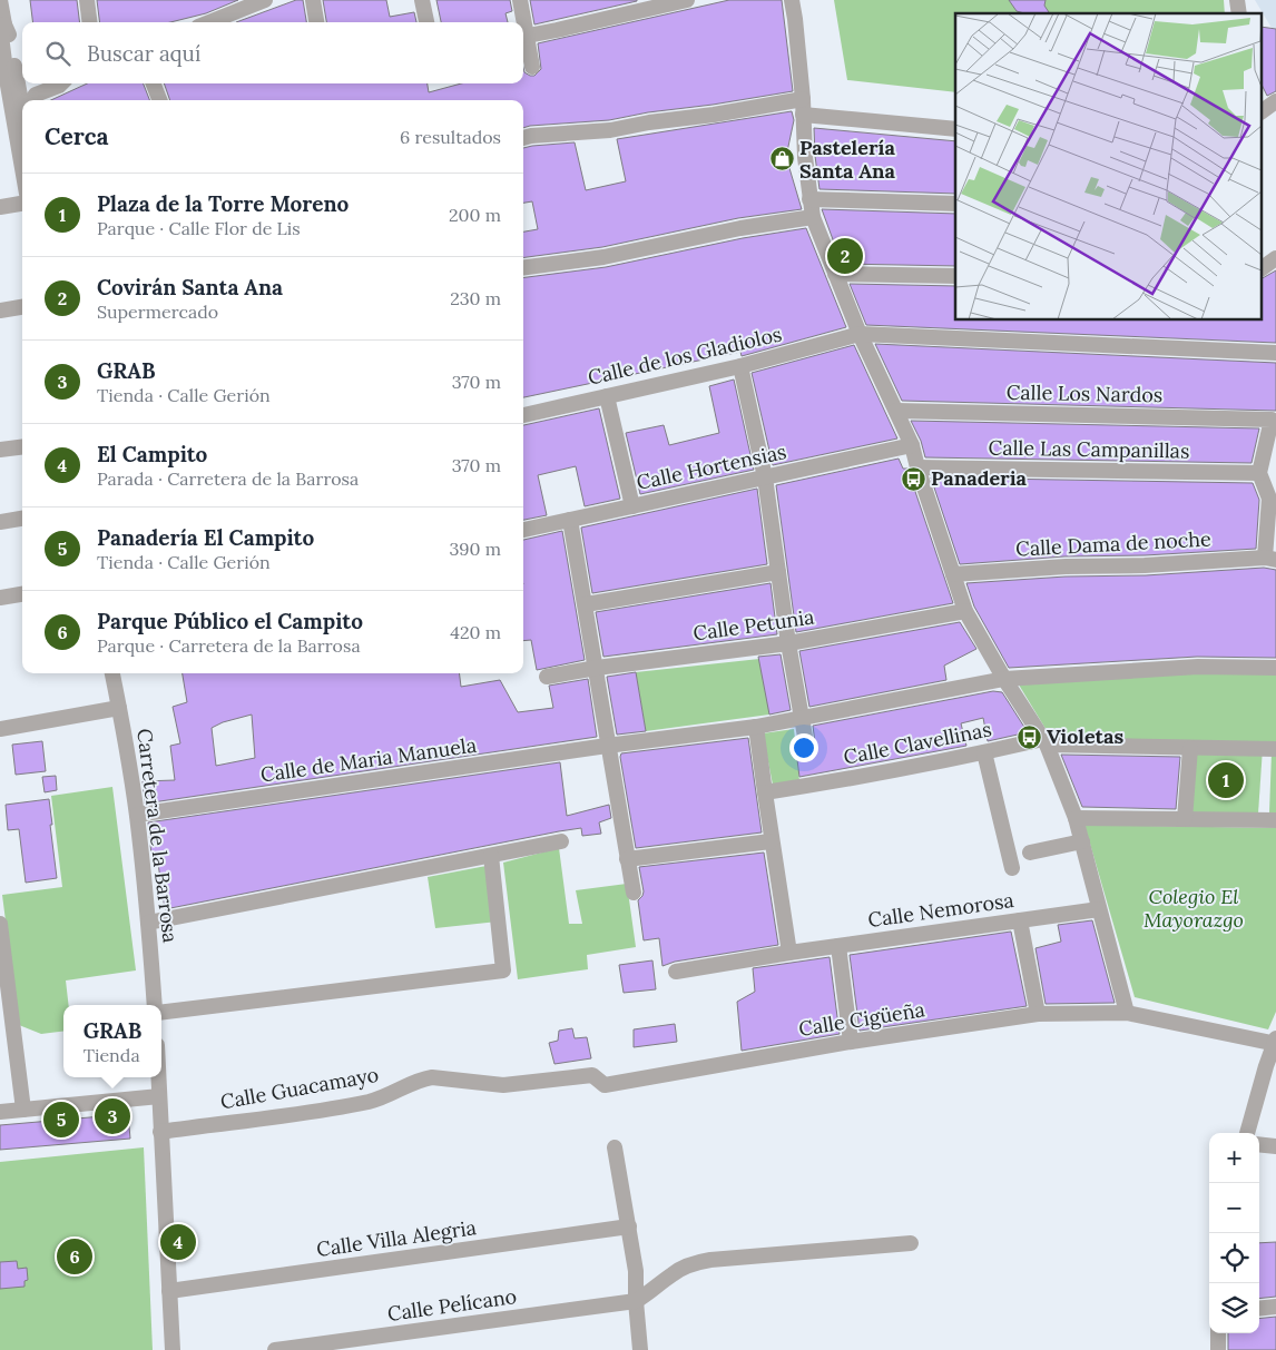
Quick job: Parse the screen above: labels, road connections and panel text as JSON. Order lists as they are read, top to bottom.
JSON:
{
  "streets": {
    "street": [
      "Calle de los Gladiolos",
      "Calle Los Nardos",
      "Calle Las Campanillas",
      "Calle Hortensias",
      "Calle Dama de noche",
      "Calle Petunia",
      "Calle Clavellinas",
      "Calle de Maria Manuela",
      "Carretera de la Barrosa",
      "Calle Nemorosa",
      "Calle Cigüeña",
      "Calle Guacamayo",
      "Calle Villa Alegria",
      "Calle Pelícano"
    ]
  },
  "crossings": [
    ["Calle Los Nardos", "Calle Las Campanillas"],
    ["Calle de Maria Manuela", "Carretera de la Barrosa"],
    ["Calle Cigüeña", "Calle Guacamayo"]
  ],
  "parks": ["Colegio El Mayorazgo"],
  "places": {
    "shop": ["Pastelería Santa Ana"],
    "bus stop": ["Panaderia", "Violetas"]
  },
  "page": {
    "search": "Buscar aquí",
    "heading": ["Cerca", "6 resultados"],
    "list": [
      {
        "mark": "1",
        "name": "Plaza de la Torre Moreno",
        "note": "Parque · Calle Flor de Lis",
        "value": "200 m"
      },
      {
        "mark": "2",
        "name": "Covirán Santa Ana",
        "note": "Supermercado",
        "value": "230 m"
      },
      {
        "mark": "3",
        "name": "GRAB",
        "note": "Tienda · Calle Gerión",
        "value": "370 m"
      },
      {
        "mark": "4",
        "name": "El Campito",
        "note": "Parada · Carretera de la Barrosa",
        "value": "370 m"
      },
      {
        "mark": "5",
        "name": "Panadería El Campito",
        "note": "Tienda · Calle Gerión",
        "value": "390 m"
      },
      {
        "mark": "6",
        "name": "Parque Público el Campito",
        "note": "Parque · Carretera de la Barrosa",
        "value": "420 m"
      }
    ],
    "pins": [
      "2",
      "1",
      "3",
      "5",
      "4",
      "6"
    ],
    "popup": ["GRAB", "Tienda"],
    "map_buttons": ["+", "−"]
  }
}
